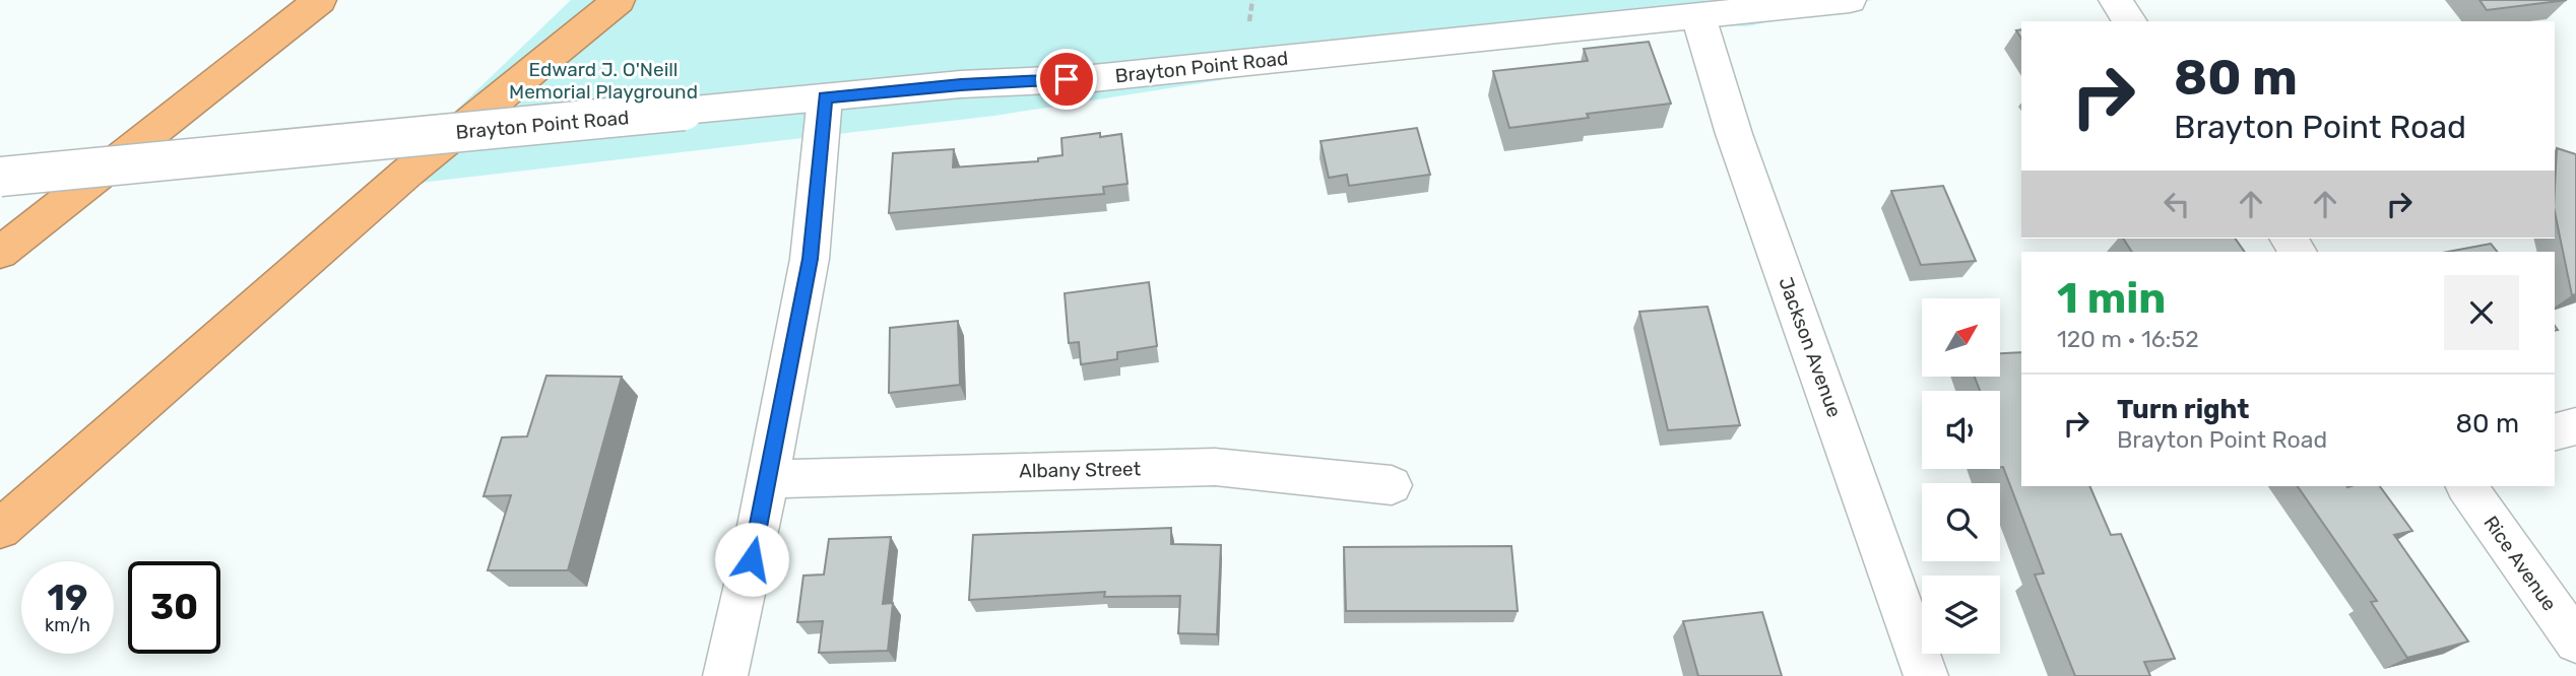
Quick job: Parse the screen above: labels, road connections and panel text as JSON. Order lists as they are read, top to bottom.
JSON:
{
  "streets": {
    "street": [
      "Brayton Point Road",
      "Jackson Avenue",
      "Albany Street",
      "Rice Avenue"
    ]
  },
  "crossings": [
    ["Brayton Point Road", "Jackson Avenue"]
  ],
  "parks": ["Edward J. O'Neill Memorial Playground"],
  "north": "top right",
  "page": {
    "turn": ["80 m", "Brayton Point Road"],
    "heading": ["1 min", "120 m · 16:52"],
    "list": [
      {
        "name": "Turn right",
        "note": "Brayton Point Road",
        "value": "80 m"
      }
    ],
    "speed": "19 km/h",
    "limit": "30"
  }
}
